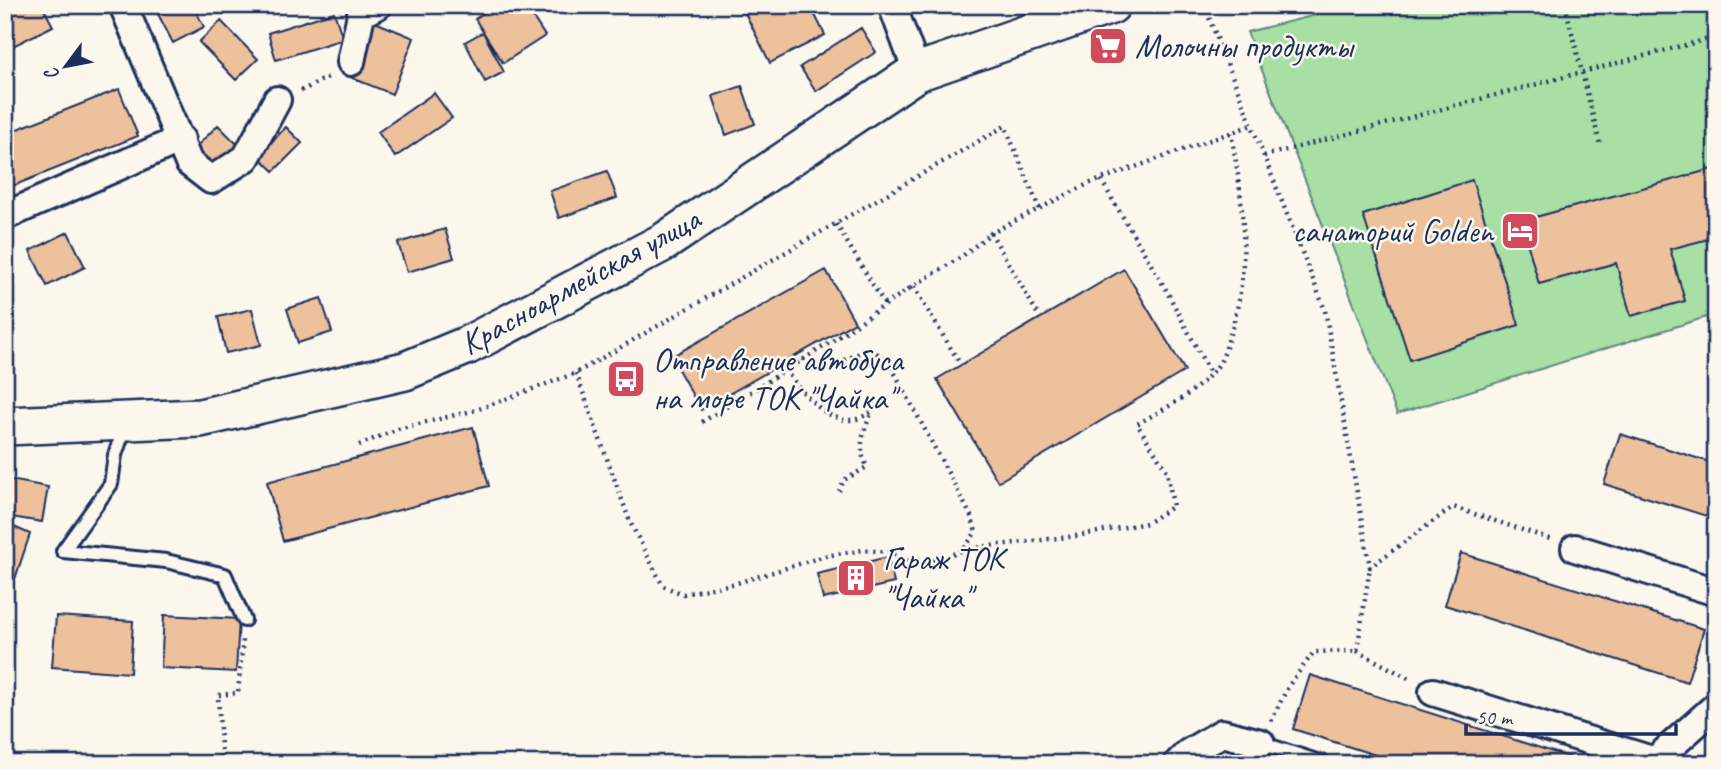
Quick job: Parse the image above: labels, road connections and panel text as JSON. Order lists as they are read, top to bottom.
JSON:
{
  "streets": {
    "main road": ["Красноармейская улица"]
  },
  "places": {
    "supermarket": ["Молочны продукты"],
    "hotel": ["санаторий Golden"],
    "bus stop": ["Отправление автобуса на море ТОК \"Чайка\""],
    "building": ["Гараж ТОК \"Чайка\""]
  },
  "scale_bar": "50 m",
  "north": "bottom left"
}
